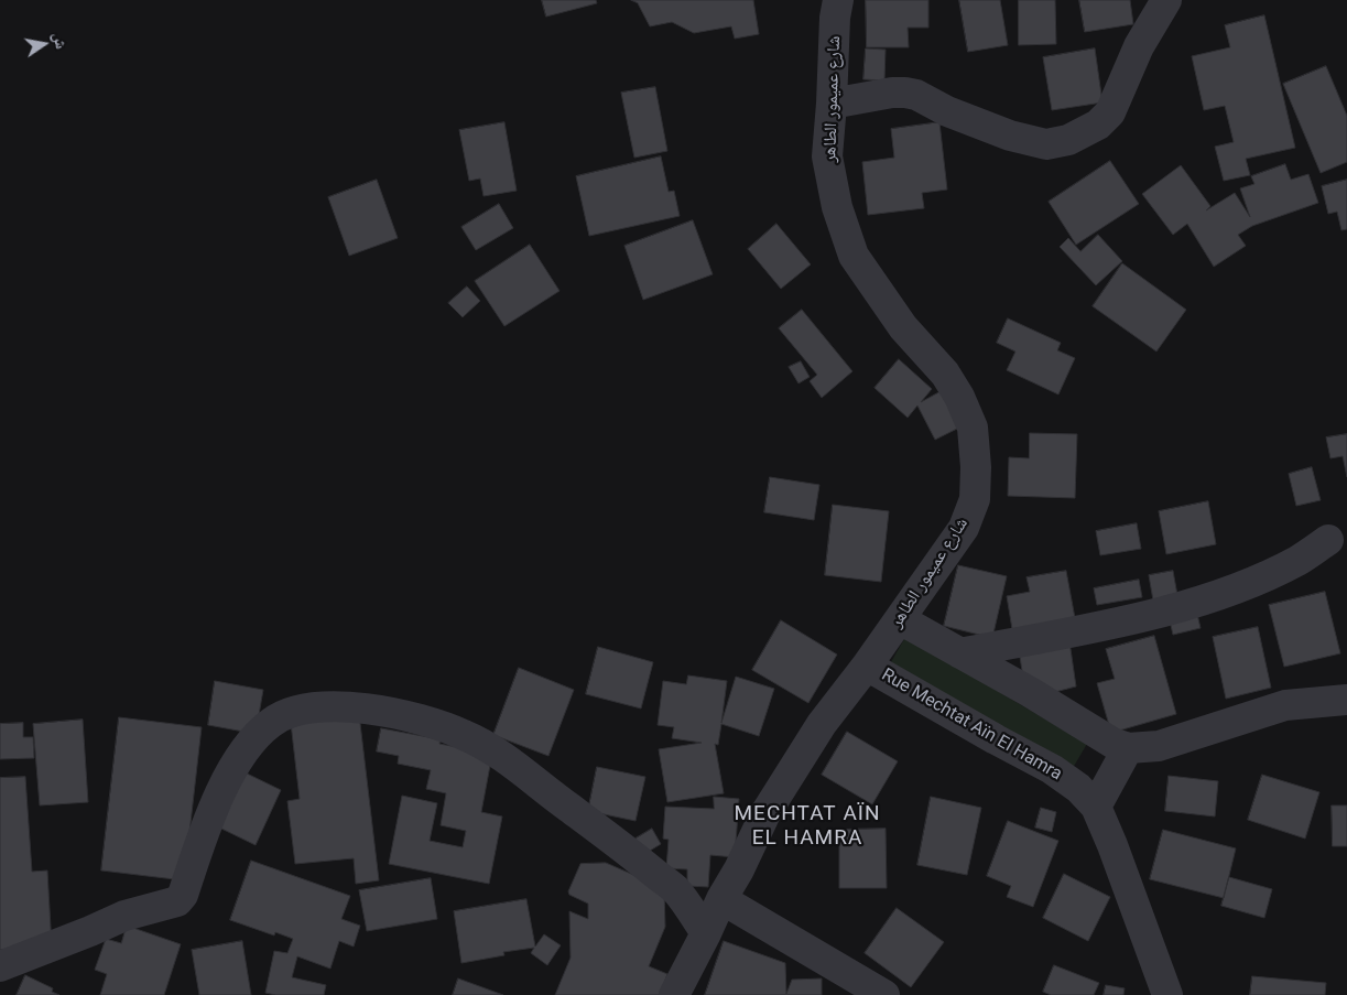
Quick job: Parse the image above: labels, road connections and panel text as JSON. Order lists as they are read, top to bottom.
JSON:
{
  "streets": {
    "street": ["شارع عميمور الطاهر", "Rue Mechtat Aïn El Hamra"]
  },
  "crossings": [
    ["شارع عميمور الطاهر", "Rue Mechtat Aïn El Hamra"]
  ],
  "districts": ["MECHTAT AÏN EL HAMRA"],
  "north": "right"
}
